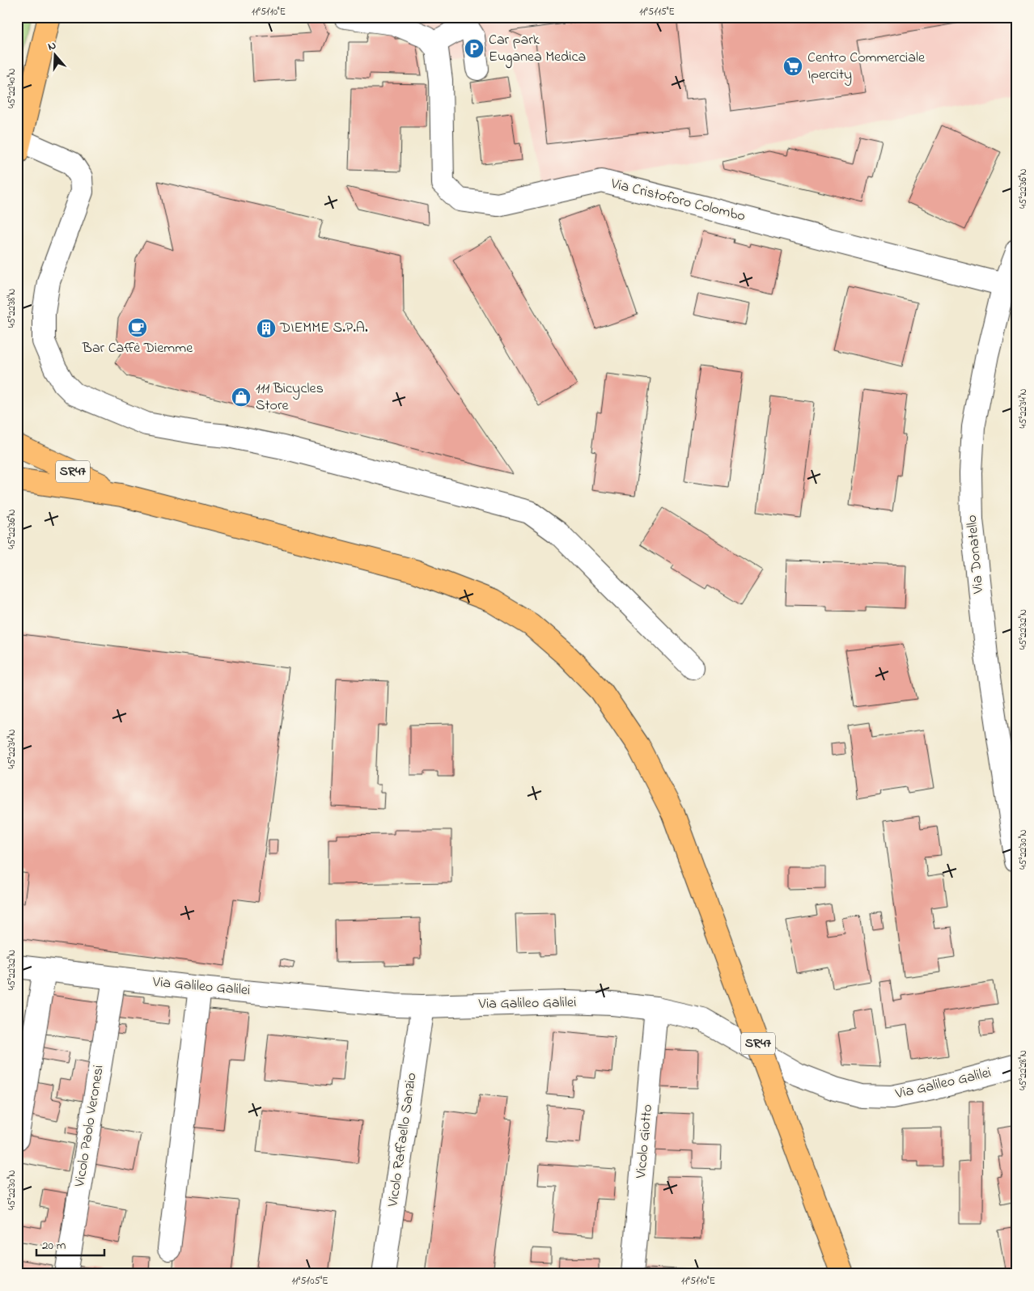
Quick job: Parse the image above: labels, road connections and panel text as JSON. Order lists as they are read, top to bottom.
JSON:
{
  "streets": {
    "main road": ["SR47"],
    "street": [
      "Via Cristoforo Colombo",
      "Via Donatello",
      "Via Galileo Galilei",
      "Vicolo Paolo Veronesi",
      "Vicolo Raffaello Sanzio",
      "Vicolo Giotto"
    ]
  },
  "crossings": [
    ["Via Cristoforo Colombo", "Via Donatello"],
    ["Via Galileo Galilei", "Vicolo Paolo Veronesi"],
    ["Via Galileo Galilei", "Vicolo Raffaello Sanzio"],
    ["Via Galileo Galilei", "Vicolo Giotto"]
  ],
  "places": {
    "parking": ["Car park Euganea Medica"],
    "supermarket": ["Centro Commerciale Ipercity"],
    "cafe": ["Bar Caffè Diemme"],
    "building": ["DIEMME S.P.A."],
    "shop": ["111 Bicycles Store"]
  },
  "scale_bar": "20 m",
  "north": "top",
  "coordinates": [
    "11°51'10\"E",
    "11°51'15\"E",
    "45°22'40\"N",
    "45°22'36\"N",
    "45°22'38\"N",
    "45°22'34\"N",
    "45°22'32\"N",
    "45°22'30\"N",
    "45°22'28\"N",
    "11°51'05\"E"
  ]
}
